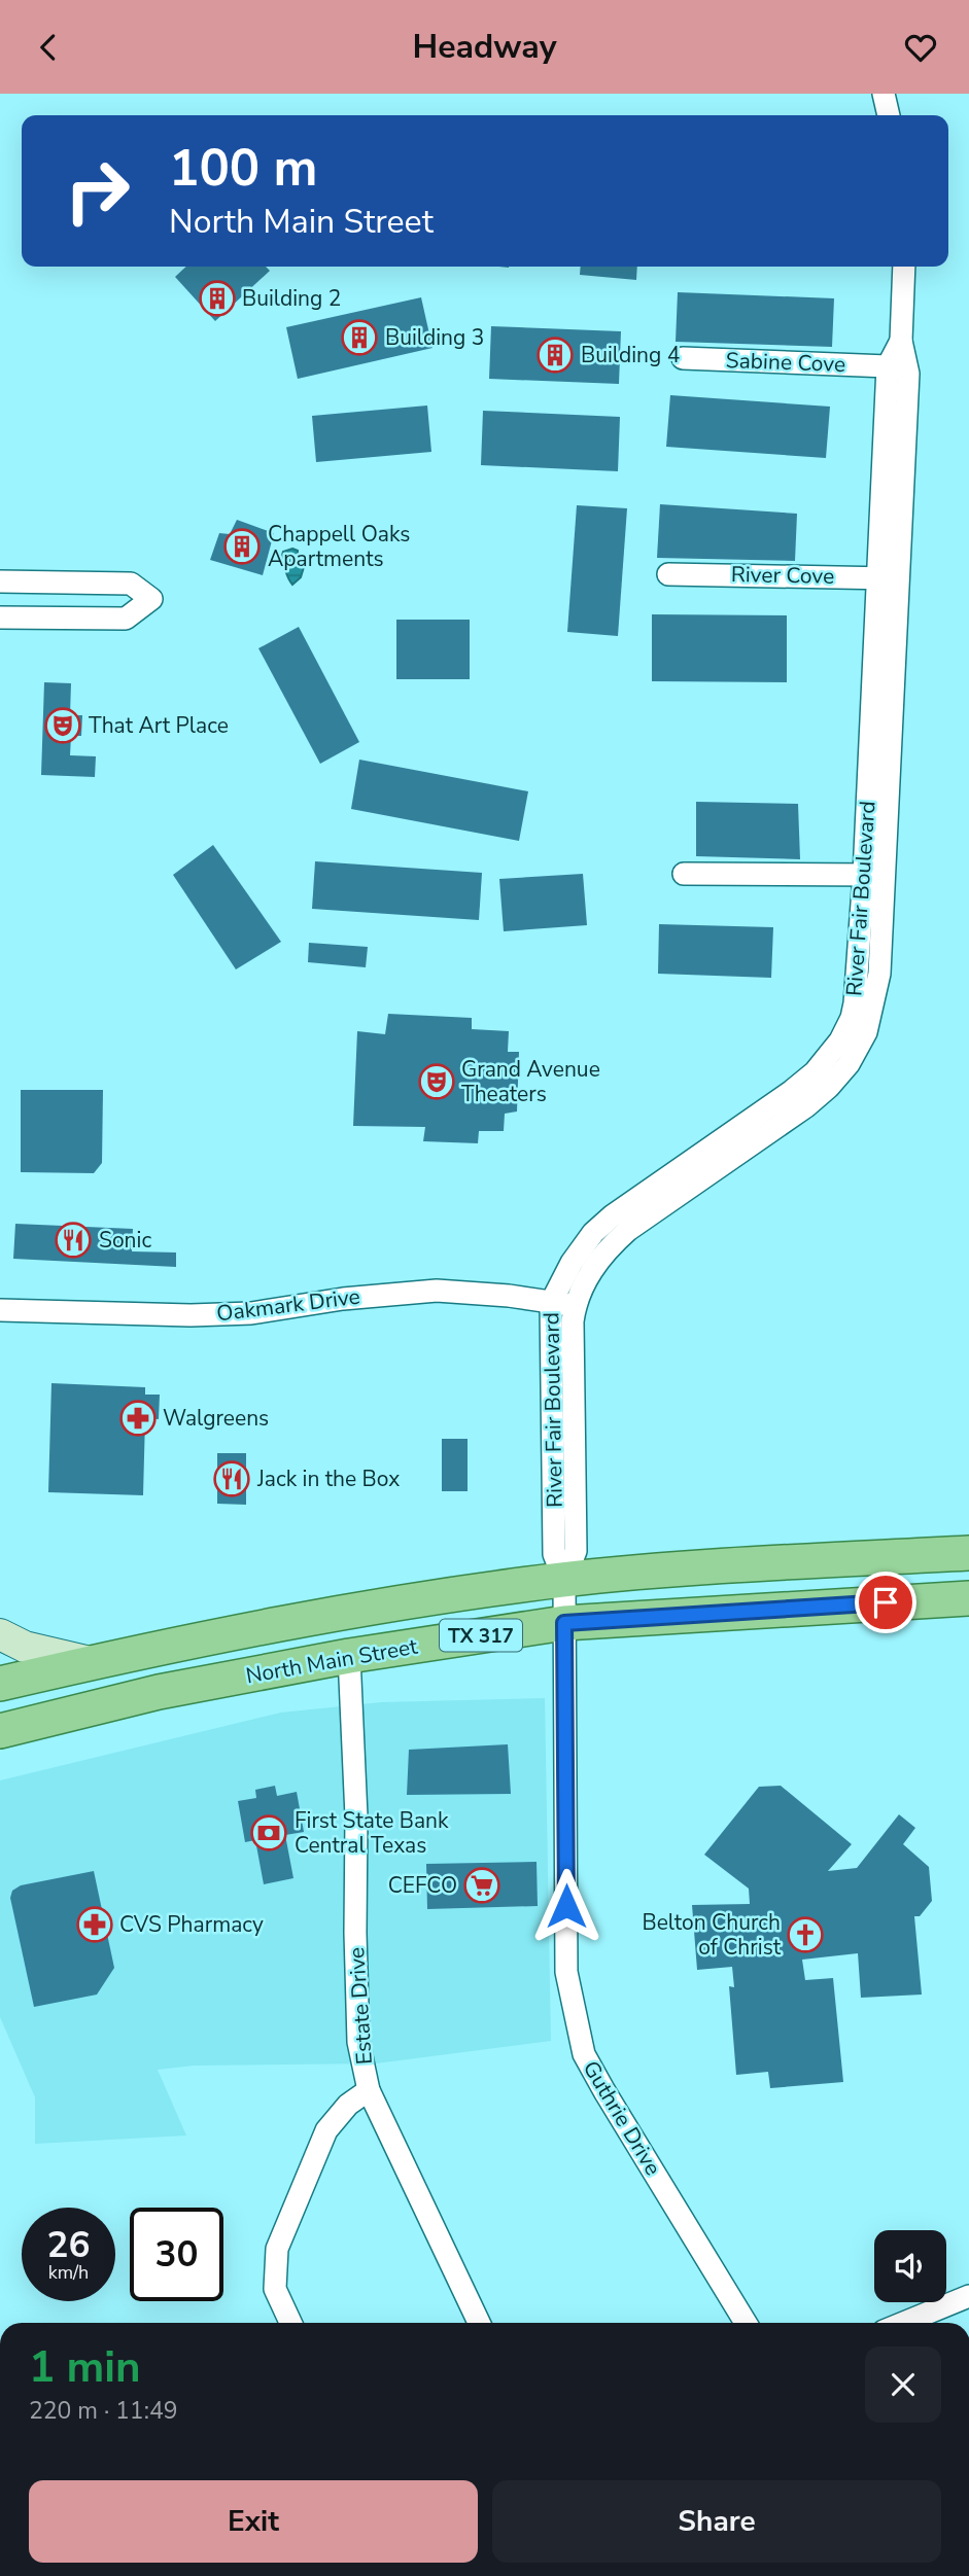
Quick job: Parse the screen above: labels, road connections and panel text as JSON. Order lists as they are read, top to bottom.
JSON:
{
  "streets": {
    "main road": ["TX 317", "North Main Street"],
    "street": [
      "Sabine Cove",
      "River Cove",
      "River Fair Boulevard",
      "Oakmark Drive",
      "Estate Drive",
      "Guthrie Drive"
    ]
  },
  "crossings": [
    ["Sabine Cove", "River Fair Boulevard"],
    ["River Cove", "River Fair Boulevard"],
    ["River Fair Boulevard", "Oakmark Drive"],
    ["River Fair Boulevard", "North Main Street"],
    ["River Fair Boulevard", "Guthrie Drive"],
    ["North Main Street", "Estate Drive"],
    ["North Main Street", "Guthrie Drive"]
  ],
  "places": {
    "building": [
      "Building 2",
      "Building 3",
      "Building 4",
      "Chappell Oaks Apartments"
    ],
    "theatre": ["That Art Place", "Grand Avenue Theaters"],
    "restaurant": ["Sonic", "Jack in the Box"],
    "pharmacy": ["Walgreens", "CVS Pharmacy"],
    "bank": ["First State Bank Central Texas"],
    "supermarket": ["CEFCO"],
    "church": ["Belton Church of Christ"]
  },
  "page": {
    "header": "Headway",
    "turn": ["100 m", "North Main Street"],
    "speed": "26 km/h",
    "limit": "30",
    "heading": ["1 min", "220 m · 11:49"],
    "buttons": ["Exit", "Share"]
  }
}
